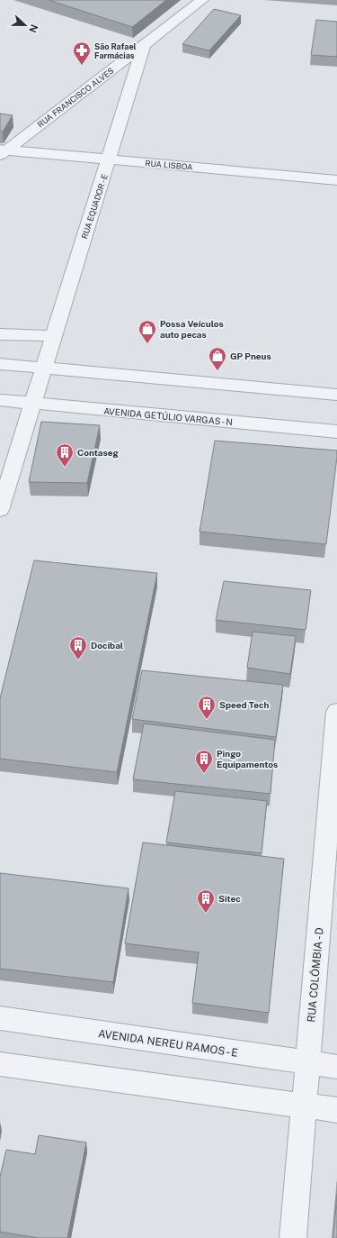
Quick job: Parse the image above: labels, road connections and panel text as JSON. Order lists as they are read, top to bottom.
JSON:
{
  "streets": {
    "street": [
      "RUA FRANCISCO ALVES",
      "RUA LISBOA",
      "RUA EQUADOR - E",
      "AVENIDA GETÚLIO VARGAS - N",
      "RUA COLÔMBIA - D",
      "AVENIDA NEREU RAMOS - E"
    ]
  },
  "crossings": [
    ["RUA FRANCISCO ALVES", "RUA LISBOA"],
    ["RUA FRANCISCO ALVES", "RUA EQUADOR - E"],
    ["RUA LISBOA", "RUA EQUADOR - E"],
    ["RUA EQUADOR - E", "AVENIDA GETÚLIO VARGAS - N"],
    ["RUA COLÔMBIA - D", "AVENIDA NEREU RAMOS - E"]
  ],
  "places": {
    "pharmacy": ["São Rafael Farmácias"],
    "shop": ["Possa Veículos auto pecas", "GP Pneus"],
    "building": [
      "Contaseg",
      "Docibal",
      "Speed Tech",
      "Pingo Equipamentos",
      "Sitec"
    ]
  },
  "north": "right"
}
